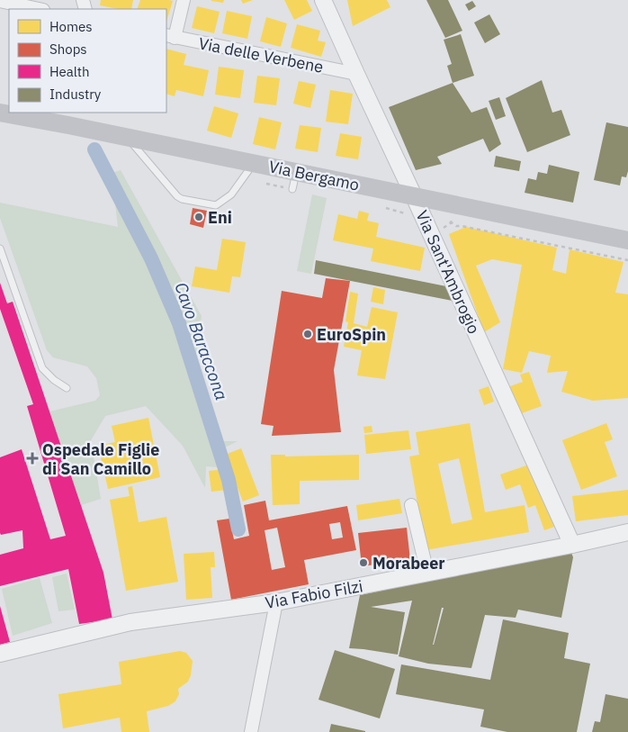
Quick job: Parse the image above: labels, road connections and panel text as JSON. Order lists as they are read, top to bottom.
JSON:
{
  "streets": {
    "main road": ["Via Bergamo"],
    "street": ["Via delle Verbene", "Via Sant'Ambrogio", "Via Fabio Filzi"]
  },
  "crossings": [
    ["Via delle Verbene", "Via Sant'Ambrogio"],
    ["Via Bergamo", "Via Sant'Ambrogio"],
    ["Via Sant'Ambrogio", "Via Fabio Filzi"]
  ],
  "water": ["Cavo Baraccona"],
  "places": {
    "other": ["Eni", "EuroSpin", "Morabeer"],
    "health": ["Ospedale Figlie di San Camillo"]
  },
  "legend": [
    "Homes",
    "Shops",
    "Health",
    "Industry"
  ]
}
